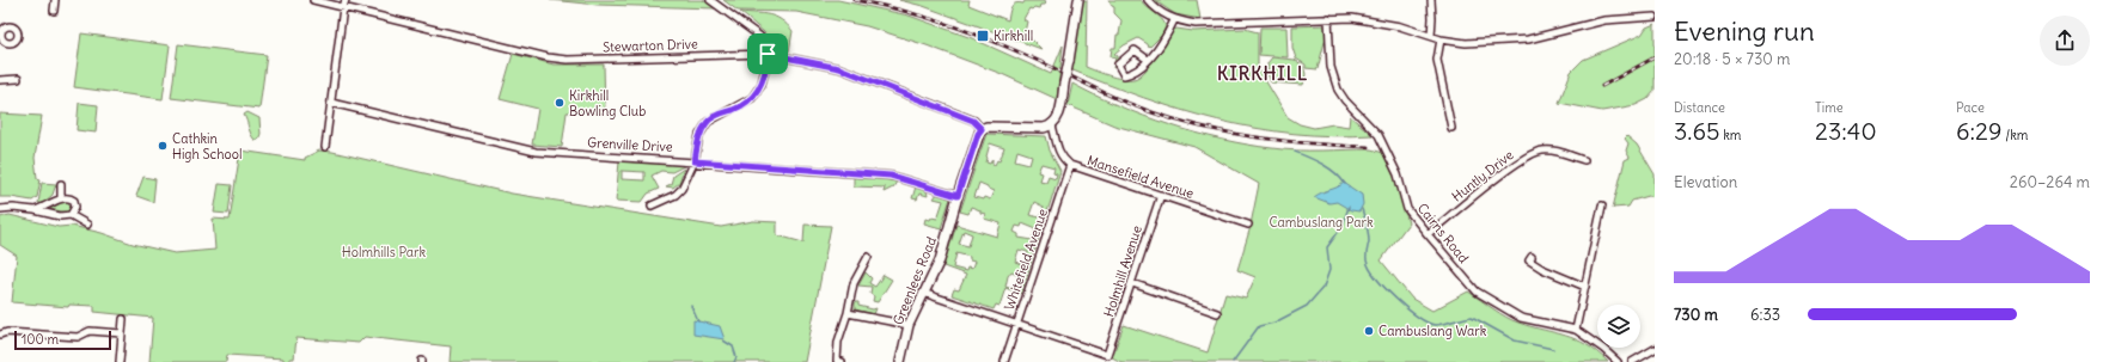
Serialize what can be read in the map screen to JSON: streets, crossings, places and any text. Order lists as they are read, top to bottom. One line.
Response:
{"streets":{"main road":["Greenlees Road"],"street":["Stewarton Drive","Grenville Drive","Huntly Drive","Mansefield Avenue","Cairns Road","Whitefield Avenue","Holmhill Avenue"]},"crossings":[["Stewarton Drive","Greenlees Road"],["Grenville Drive","Greenlees Road"],["Huntly Drive","Cairns Road"],["Mansefield Avenue","Whitefield Avenue"],["Mansefield Avenue","Holmhill Avenue"],["Whitefield Avenue","Holmhill Avenue"]],"districts":["KIRKHILL"],"parks":["Cambuslang Park","Holmhills Park"],"places":{"transit":["Kirkhill"],"other":["Kirkhill Bowling Club","Cathkin High School","Cambuslang Wark"]},"scale_bar":"100 m","page":{"heading":["Evening run","20:18 · 5 × 730 m"],"stats":[["Distance","3.65 km"],["Time","23:40"],["Pace","6:29 /km"]],"chart":["Elevation","260–264 m"],"list":[{"name":"730 m","note":"6:33"}],"scale":"100 m"}}
